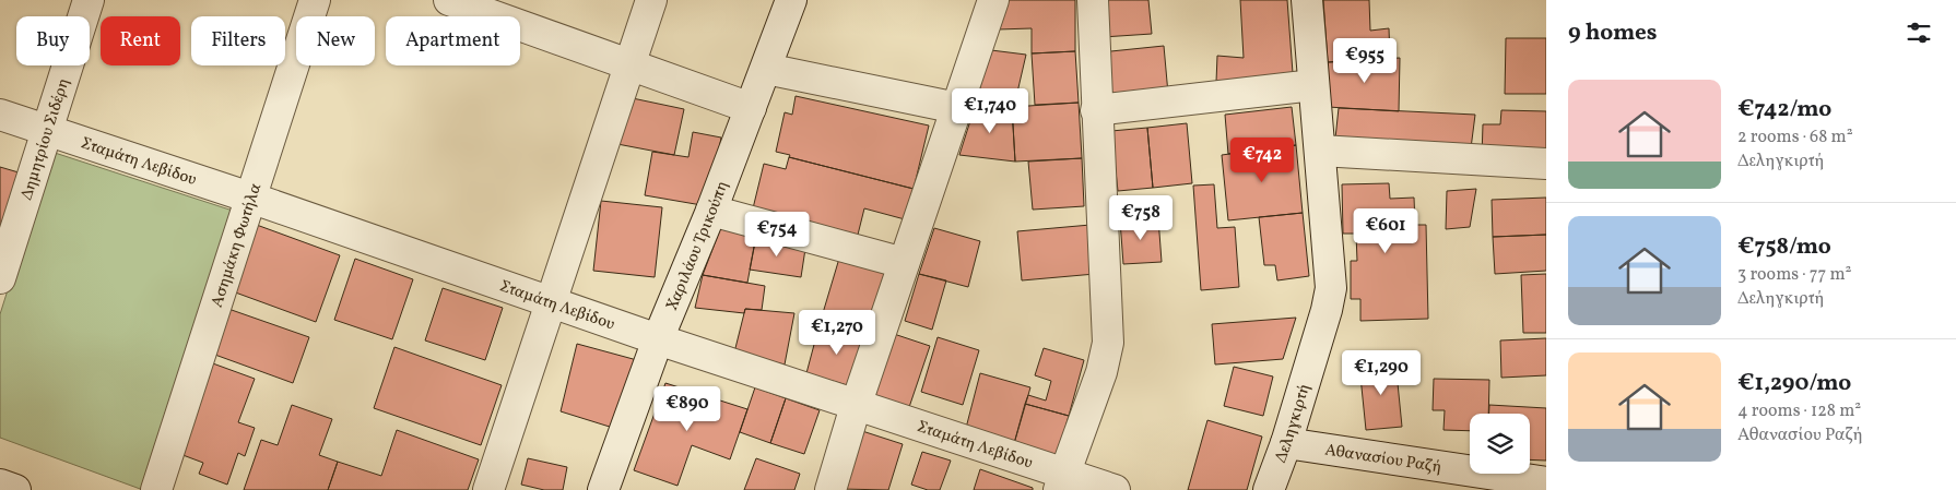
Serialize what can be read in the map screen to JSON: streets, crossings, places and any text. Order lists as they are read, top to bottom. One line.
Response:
{"streets":{"street":["Δημητρίου Σιδέρη","Σταμάτη Λεβίδου","Ασημάκη Φωτήλα","Χαριλάου Τρικούπη","Δεληγκιρτή","Αθανασίου Ραζή"]},"crossings":[["Δημητρίου Σιδέρη","Σταμάτη Λεβίδου"],["Σταμάτη Λεβίδου","Ασημάκη Φωτήλα"],["Σταμάτη Λεβίδου","Χαριλάου Τρικούπη"],["Δεληγκιρτή","Αθανασίου Ραζή"]],"page":{"heading":"9 homes","chip":["Buy","Rent","Filters","New","Apartment"],"price":["€955","€1,740","€742","€758","€601","€754","€1,270","€1,290","€890"],"list":[{"name":"€742/mo","note":"2 rooms · 68 m² · Δεληγκιρτή"},{"name":"€758/mo","note":"3 rooms · 77 m² · Δεληγκιρτή"},{"name":"€1,290/mo","note":"4 rooms · 128 m² · Αθανασίου Ραζή"}]}}
